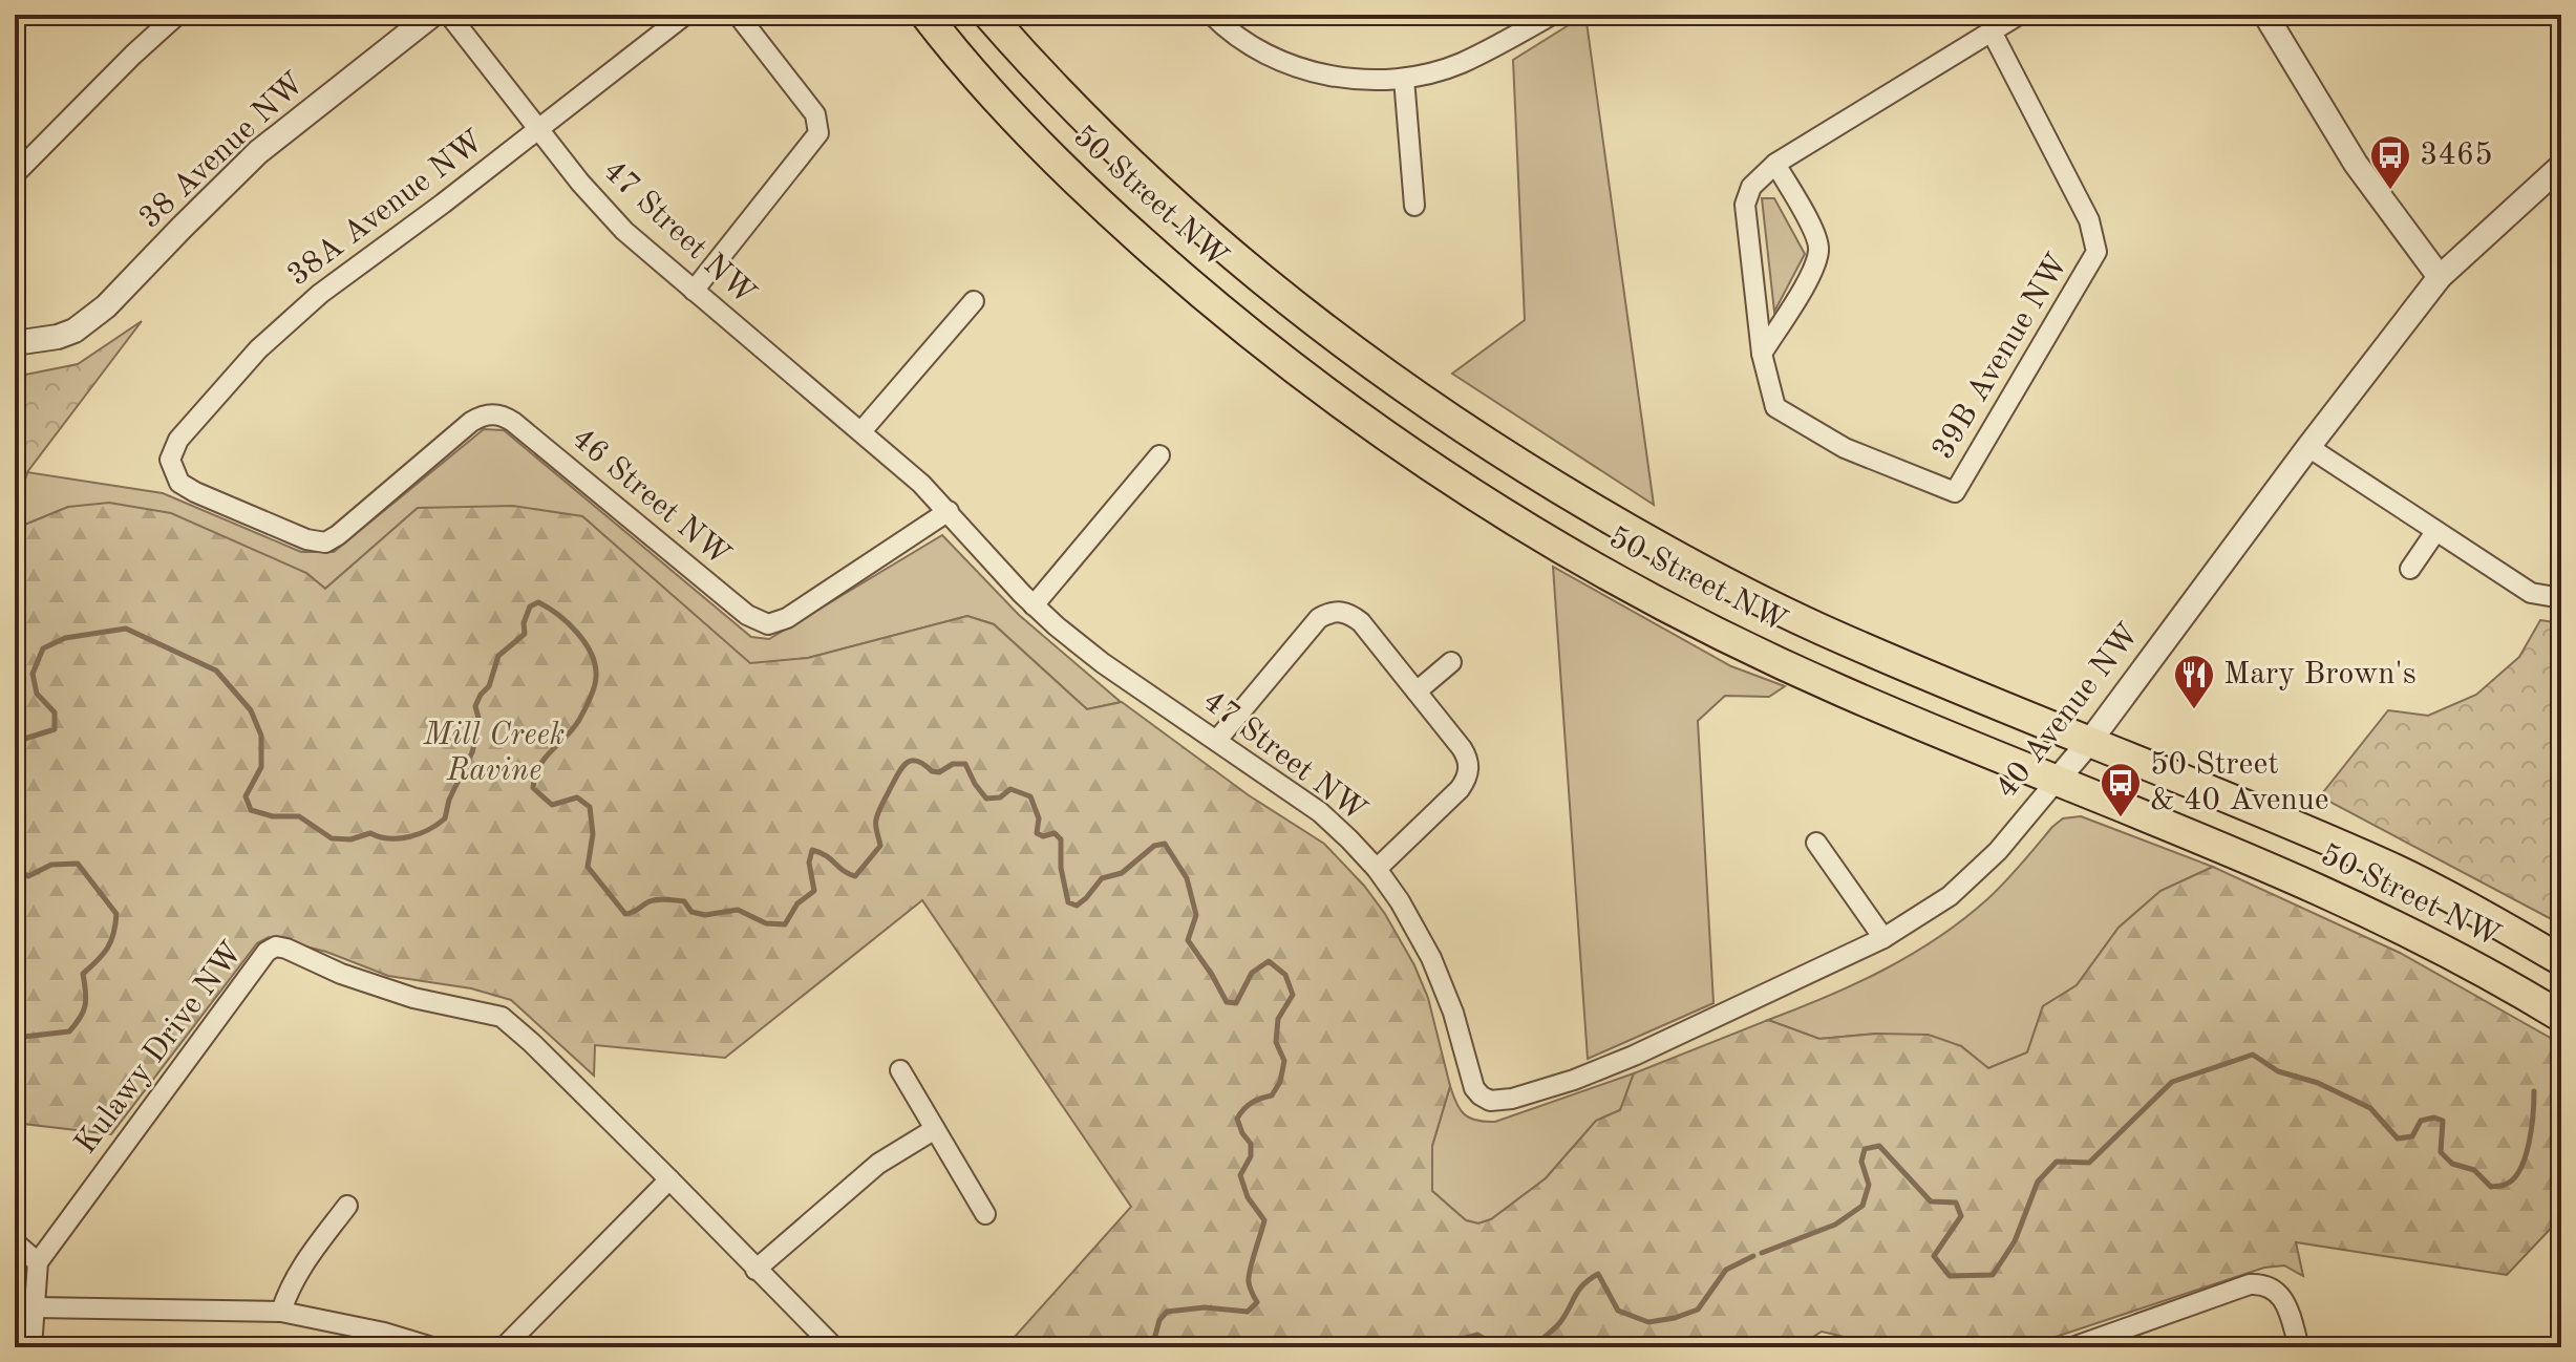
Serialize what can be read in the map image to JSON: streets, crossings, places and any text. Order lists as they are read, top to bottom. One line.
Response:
{"streets":{"main road":["50 Street NW"],"street":["38 Avenue NW","38A Avenue NW","47 Street NW","39B Avenue NW","46 Street NW","40 Avenue NW","Kulawy Drive NW"]},"crossings":[["50 Street NW","40 Avenue NW"],["38A Avenue NW","47 Street NW"],["38A Avenue NW","46 Street NW"],["47 Street NW","46 Street NW"],["47 Street NW","40 Avenue NW"]],"parks":["Mill Creek Ravine"],"places":{"bus stop":["3465","50 Street & 40 Avenue"],"restaurant":["Mary Brown's"]}}
